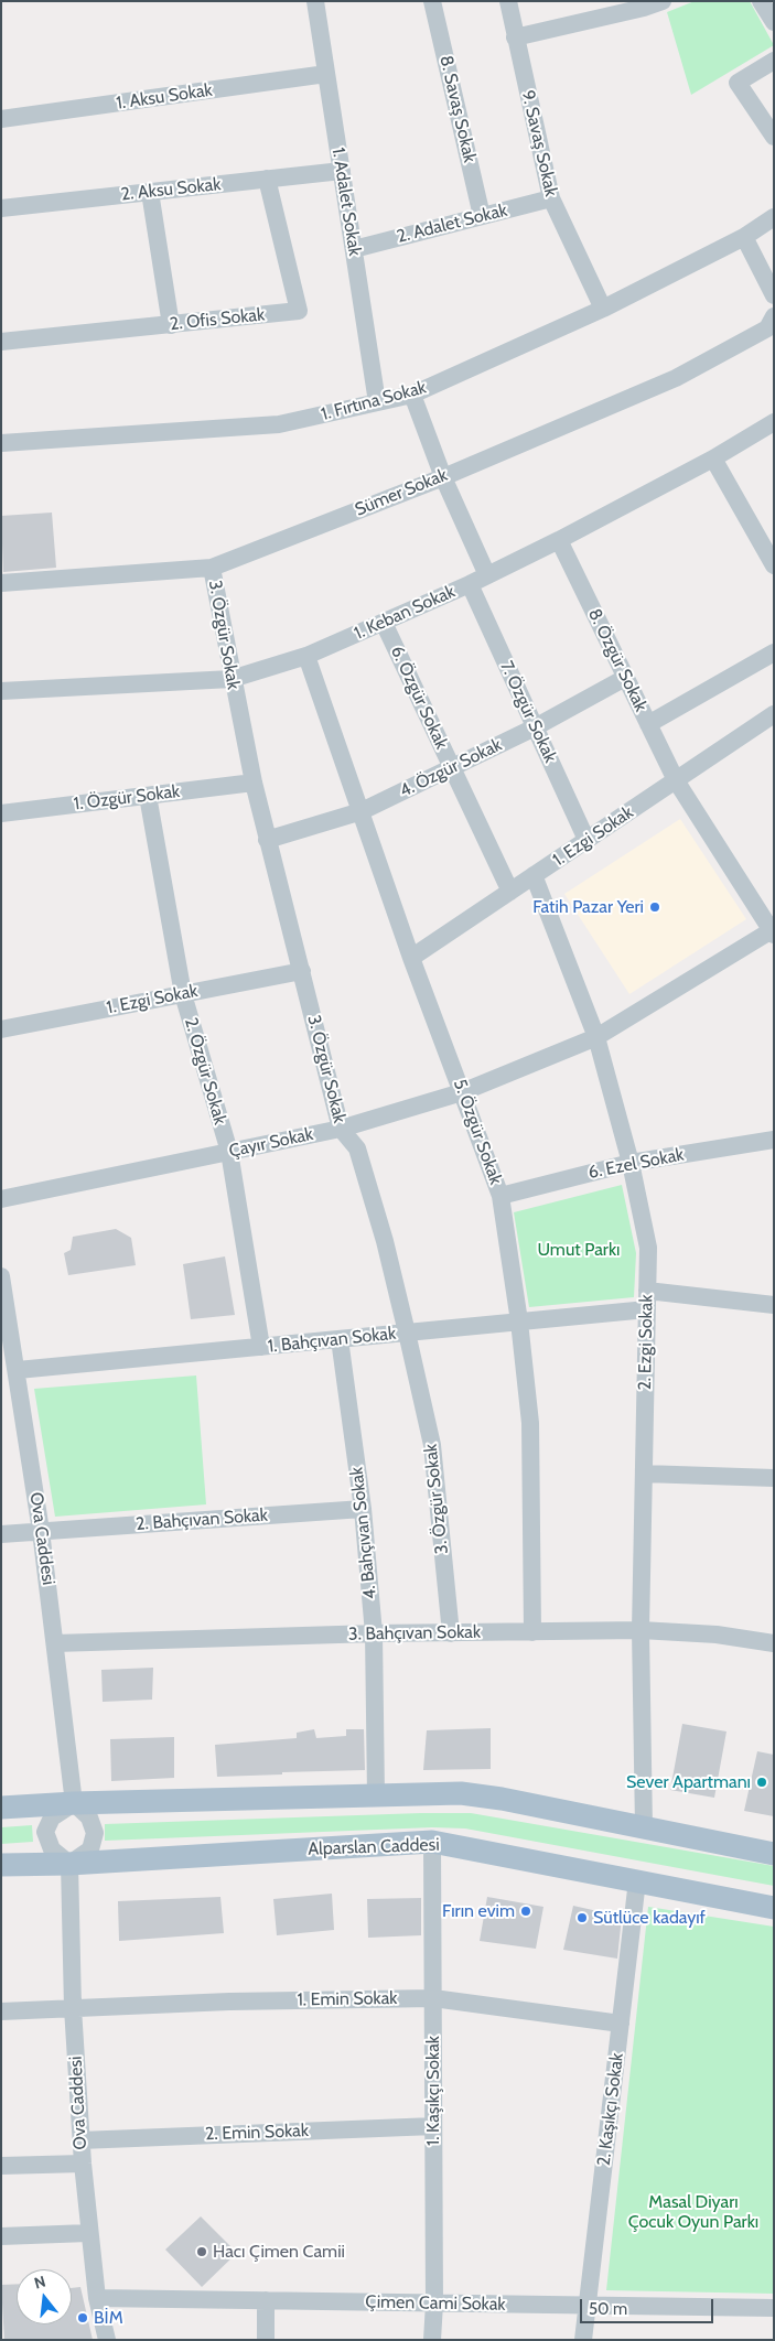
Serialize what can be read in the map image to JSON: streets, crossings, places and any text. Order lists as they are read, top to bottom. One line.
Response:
{"streets":{"main road":["Alparslan Caddesi"],"street":["1. Aksu Sokak","8. Savaş Sokak","9. Savaş Sokak","2. Aksu Sokak","1. Adalet Sokak","2. Adalet Sokak","2. Ofis Sokak","1. Fırtına Sokak","Sümer Sokak","1. Keban Sokak","3. Özgür Sokak","8. Özgür Sokak","6. Özgür Sokak","7. Özgür Sokak","4. Özgür Sokak","1. Özgür Sokak","1. Ezgi Sokak","2. Özgür Sokak","5. Özgür Sokak","Çayır Sokak","6. Ezel Sokak","1. Bahçıvan Sokak","2. Ezgi Sokak","2. Bahçıvan Sokak","4. Bahçıvan Sokak","Ova Caddesi","3. Bahçıvan Sokak","1. Emin Sokak","1. Kaşıkçı Sokak","2. Kaşıkçı Sokak","2. Emin Sokak","Çimen Cami Sokak"]},"crossings":[["1. Aksu Sokak","1. Adalet Sokak"],["8. Savaş Sokak","2. Adalet Sokak"],["9. Savaş Sokak","2. Adalet Sokak"],["9. Savaş Sokak","1. Fırtına Sokak"],["2. Aksu Sokak","1. Adalet Sokak"],["2. Aksu Sokak","2. Ofis Sokak"],["1. Adalet Sokak","2. Adalet Sokak"],["1. Adalet Sokak","1. Fırtına Sokak"],["Sümer Sokak","3. Özgür Sokak"],["1. Keban Sokak","3. Özgür Sokak"],["1. Keban Sokak","8. Özgür Sokak"],["1. Keban Sokak","6. Özgür Sokak"],["1. Keban Sokak","7. Özgür Sokak"],["1. Keban Sokak","5. Özgür Sokak"],["3. Özgür Sokak","4. Özgür Sokak"],["3. Özgür Sokak","1. Özgür Sokak"],["3. Özgür Sokak","1. Ezgi Sokak"],["3. Özgür Sokak","Çayır Sokak"],["3. Özgür Sokak","1. Bahçıvan Sokak"],["3. Özgür Sokak","3. Bahçıvan Sokak"],["8. Özgür Sokak","4. Özgür Sokak"],["8. Özgür Sokak","1. Ezgi Sokak"],["8. Özgür Sokak","Çayır Sokak"],["6. Özgür Sokak","4. Özgür Sokak"],["6. Özgür Sokak","1. Ezgi Sokak"],["7. Özgür Sokak","4. Özgür Sokak"],["7. Özgür Sokak","1. Ezgi Sokak"],["4. Özgür Sokak","5. Özgür Sokak"],["1. Özgür Sokak","2. Özgür Sokak"],["1. Ezgi Sokak","2. Özgür Sokak"],["1. Ezgi Sokak","5. Özgür Sokak"],["1. Ezgi Sokak","2. Ezgi Sokak"],["2. Özgür Sokak","Çayır Sokak"],["2. Özgür Sokak","1. Bahçıvan Sokak"],["5. Özgür Sokak","Çayır Sokak"],["5. Özgür Sokak","6. Ezel Sokak"],["5. Özgür Sokak","1. Bahçıvan Sokak"],["5. Özgür Sokak","3. Bahçıvan Sokak"],["Çayır Sokak","2. Ezgi Sokak"],["6. Ezel Sokak","2. Ezgi Sokak"],["1. Bahçıvan Sokak","2. Ezgi Sokak"],["1. Bahçıvan Sokak","4. Bahçıvan Sokak"],["1. Bahçıvan Sokak","Ova Caddesi"],["2. Ezgi Sokak","3. Bahçıvan Sokak"],["2. Bahçıvan Sokak","4. Bahçıvan Sokak"],["2. Bahçıvan Sokak","Ova Caddesi"],["4. Bahçıvan Sokak","3. Bahçıvan Sokak"],["Ova Caddesi","3. Bahçıvan Sokak"],["Ova Caddesi","Alparslan Caddesi"],["Ova Caddesi","1. Emin Sokak"],["Ova Caddesi","2. Emin Sokak"],["Ova Caddesi","Çimen Cami Sokak"],["Alparslan Caddesi","1. Kaşıkçı Sokak"],["Alparslan Caddesi","2. Kaşıkçı Sokak"],["1. Emin Sokak","1. Kaşıkçı Sokak"],["1. Emin Sokak","2. Kaşıkçı Sokak"],["1. Kaşıkçı Sokak","2. Emin Sokak"],["1. Kaşıkçı Sokak","Çimen Cami Sokak"],["2. Kaşıkçı Sokak","Çimen Cami Sokak"]],"parks":["Umut Parkı","Masal Diyarı Çocuk Oyun Parkı"],"places":["Fatih Pazar Yeri","Sever Apartmanı","Fırın evim","Sütlüce kadayıf","Hacı Çimen Camii","BİM"],"scale_bar":"50 m","north":"top"}
